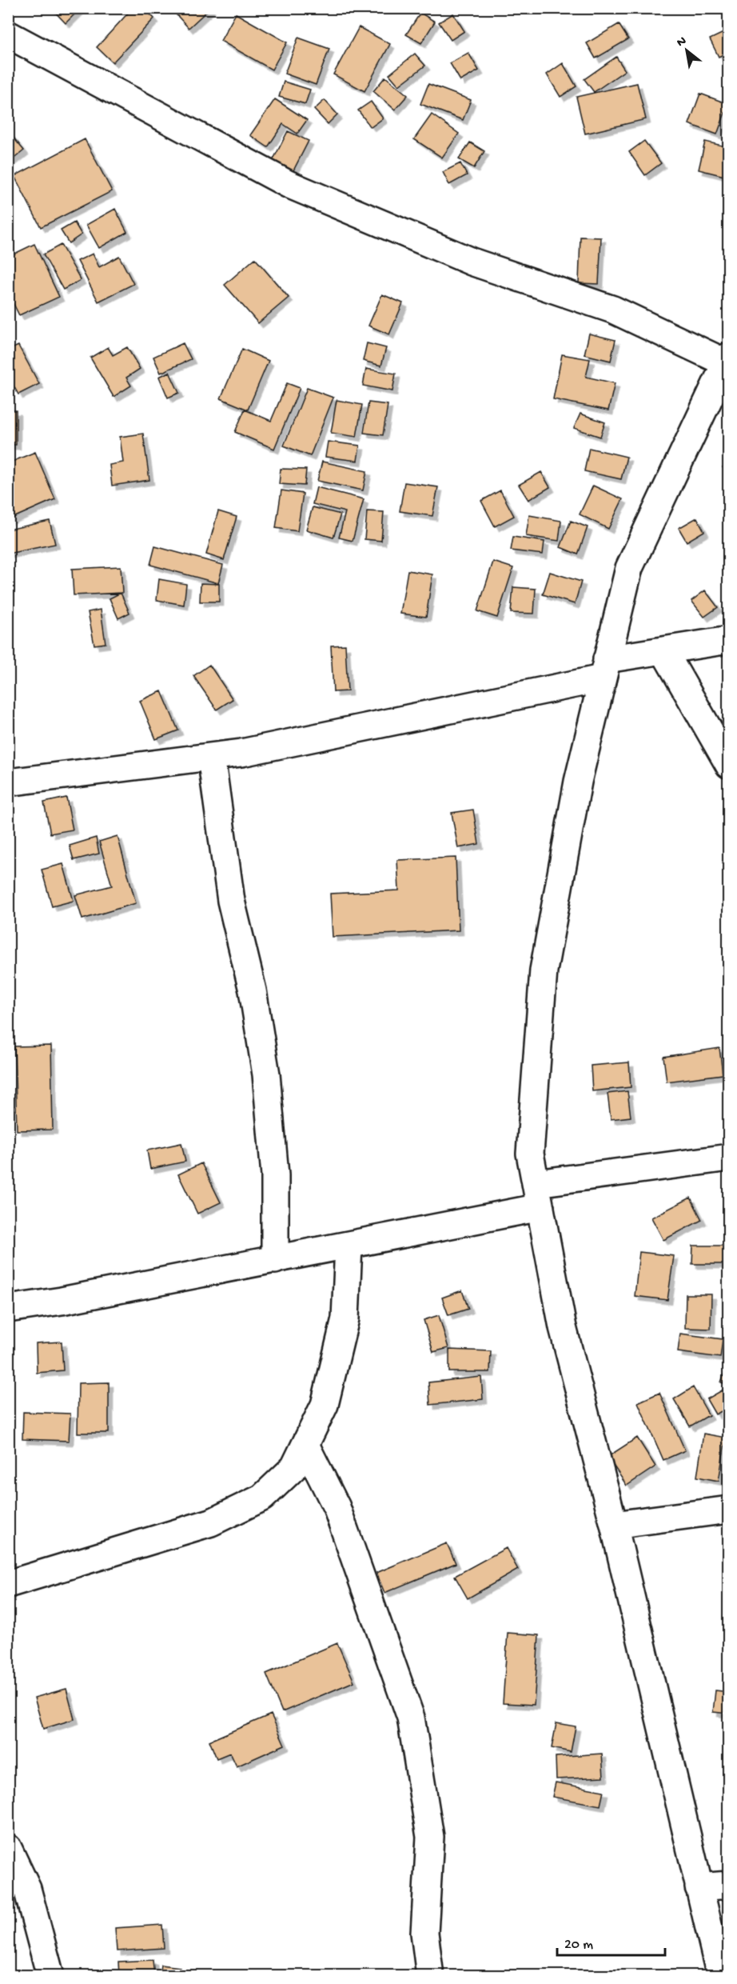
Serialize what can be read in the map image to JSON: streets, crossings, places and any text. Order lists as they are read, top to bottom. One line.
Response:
{"scale_bar":"20 m","north":"top left"}
